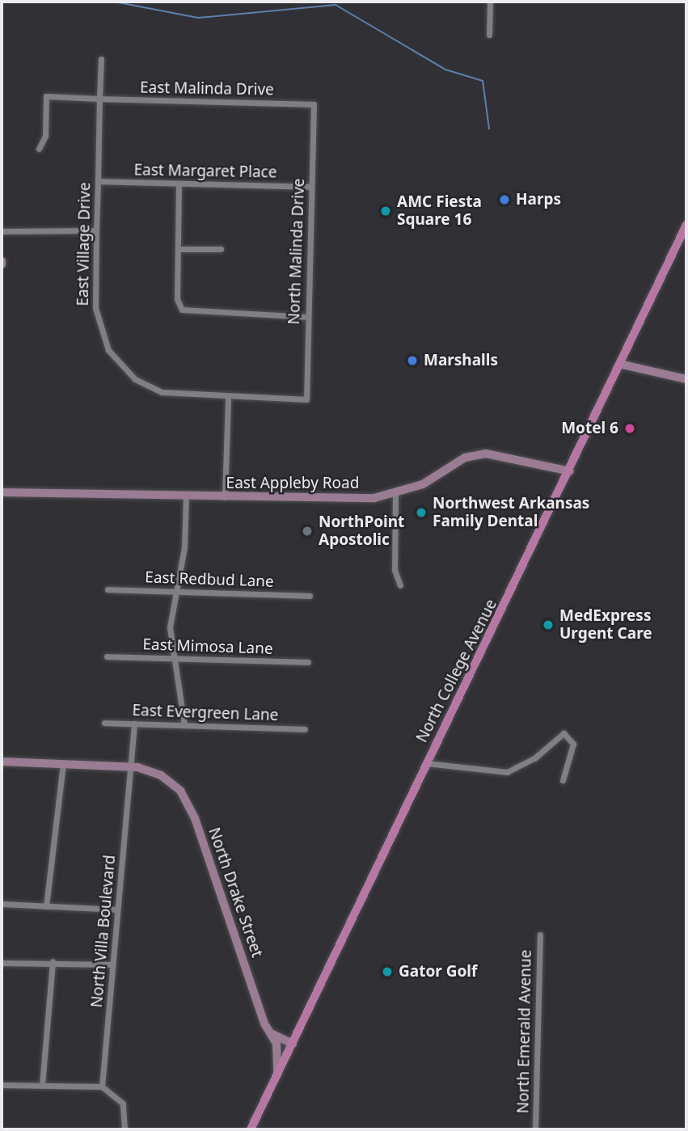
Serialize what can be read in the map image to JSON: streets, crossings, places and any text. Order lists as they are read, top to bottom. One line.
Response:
{"streets":{"main road":["North College Avenue"],"street":["East Malinda Drive","East Margaret Place","East Village Drive","North Malinda Drive","East Appleby Road","East Redbud Lane","East Mimosa Lane","East Evergreen Lane","North Drake Street","North Villa Boulevard","North Emerald Avenue"]},"crossings":[["East Malinda Drive","East Village Drive"],["East Malinda Drive","North Malinda Drive"],["East Margaret Place","East Village Drive"],["East Margaret Place","North Malinda Drive"],["East Village Drive","North Malinda Drive"],["East Appleby Road","North College Avenue"],["North College Avenue","North Drake Street"],["East Evergreen Lane","North Villa Boulevard"],["North Drake Street","North Villa Boulevard"]],"places":["Harps","AMC Fiesta Square 16","Marshalls","Motel 6","Northwest Arkansas Family Dental","NorthPoint Apostolic","MedExpress Urgent Care","Gator Golf"]}
